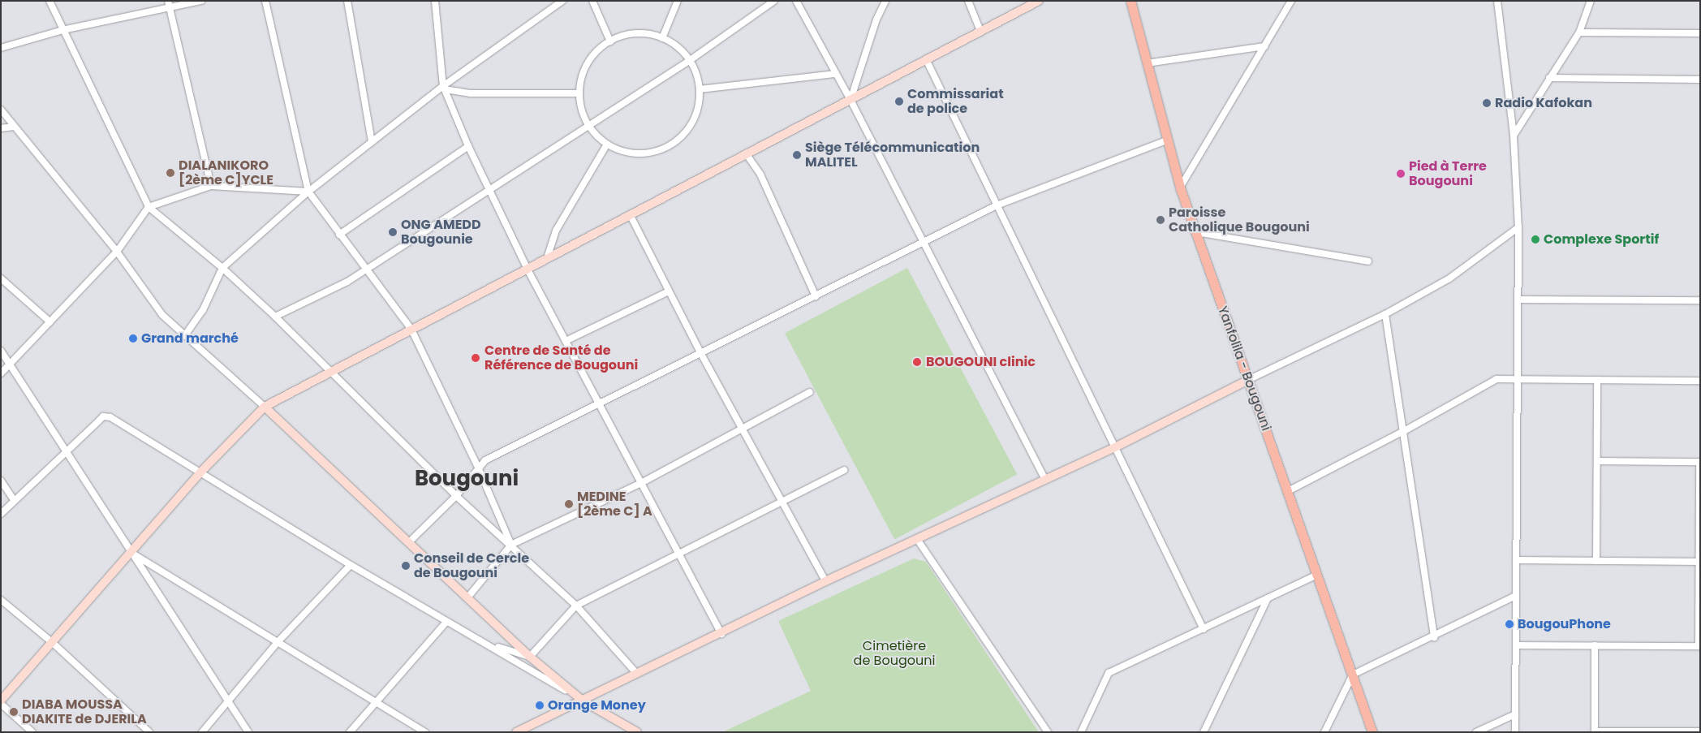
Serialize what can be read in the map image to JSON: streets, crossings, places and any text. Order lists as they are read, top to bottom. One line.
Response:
{"streets":{"main road":["Yanfolila - Bougouni"]},"districts":["Bougouni"],"parks":["Cimetière de Bougouni"],"places":["Commissariat de police","Radio Kafokan","Siège Télécommunication MALITEL","DIALANIKORO [2ème C]YCLE","Pied à Terre Bougouni","Paroisse Catholique Bougouni","ONG AMEDD Bougounie","Complexe Sportif","Grand marché","Centre de Santé de Référence de Bougouni","BOUGOUNI clinic","MEDINE [2ème C] A","Conseil de Cercle de Bougouni","BougouPhone","Orange Money","DIABA MOUSSA DIAKITE de DJERILA"]}
